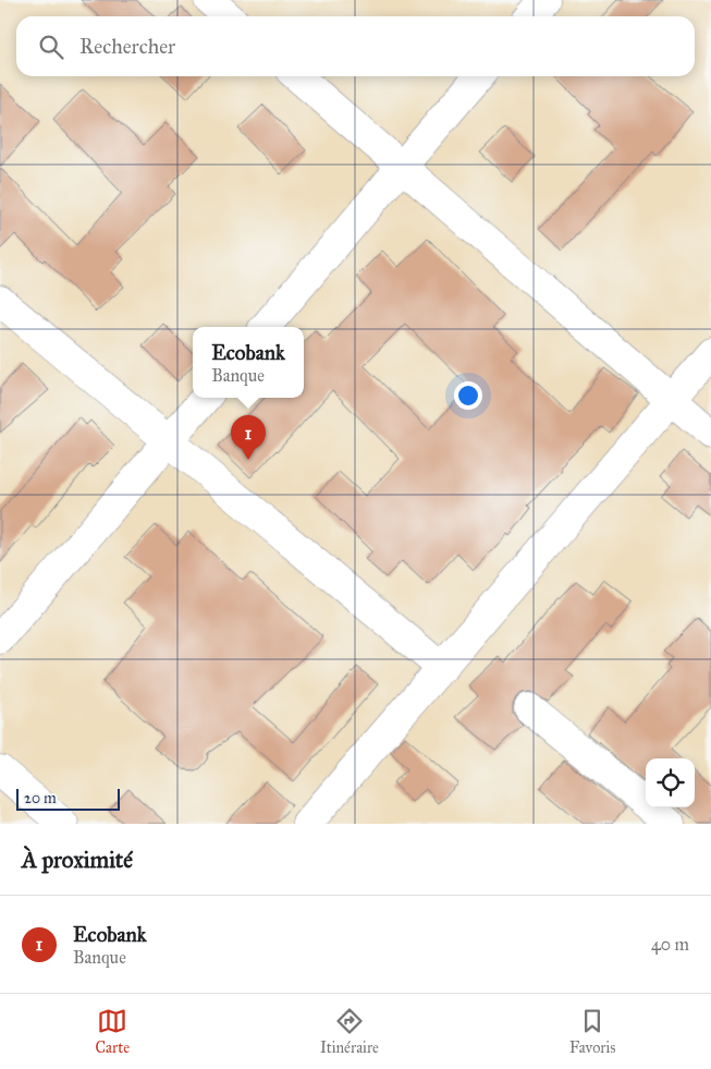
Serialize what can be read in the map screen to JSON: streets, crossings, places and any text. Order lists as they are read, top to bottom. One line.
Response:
{"scale_bar":"20 m","page":{"search":"Rechercher","popup":["Ecobank","Banque"],"pins":"1","scale":"20 m","heading":"À proximité","list":[{"mark":"1","name":"Ecobank","note":"Banque","value":"40 m"}],"nav":["Carte","Itinéraire","Favoris"]}}
